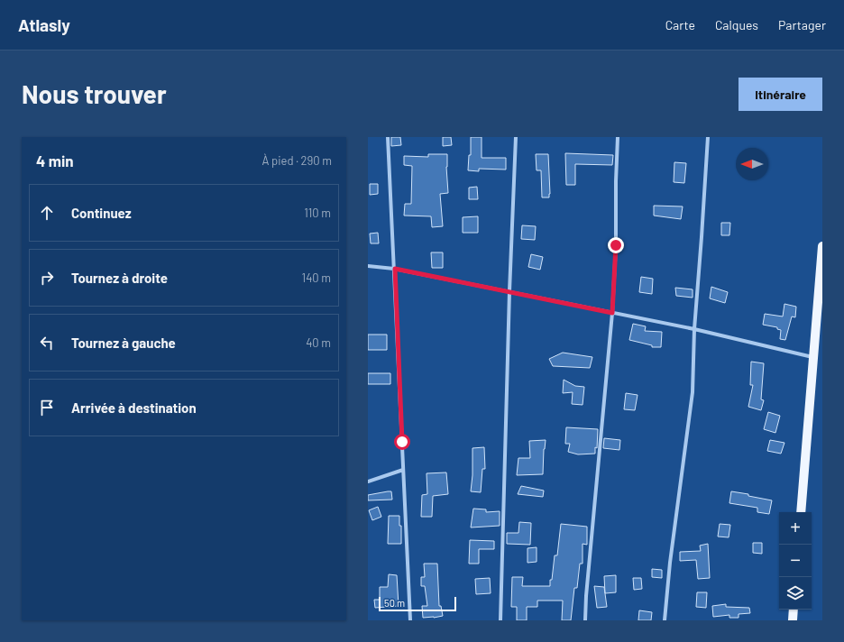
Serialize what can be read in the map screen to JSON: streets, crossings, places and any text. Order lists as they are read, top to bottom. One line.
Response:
{"scale_bar":"50 m","north":"left","page":{"header":"Atlasly","nav":["Carte","Calques","Partager"],"buttons":"Itinéraire","title":"Nous trouver","heading":["4 min","À pied · 290 m"],"list":[["Continuez","110 m"],["Tournez à droite","140 m"],["Tournez à gauche","40 m"],"Arrivée à destination"],"map_buttons":["+","−"],"scale":"50 m"}}
